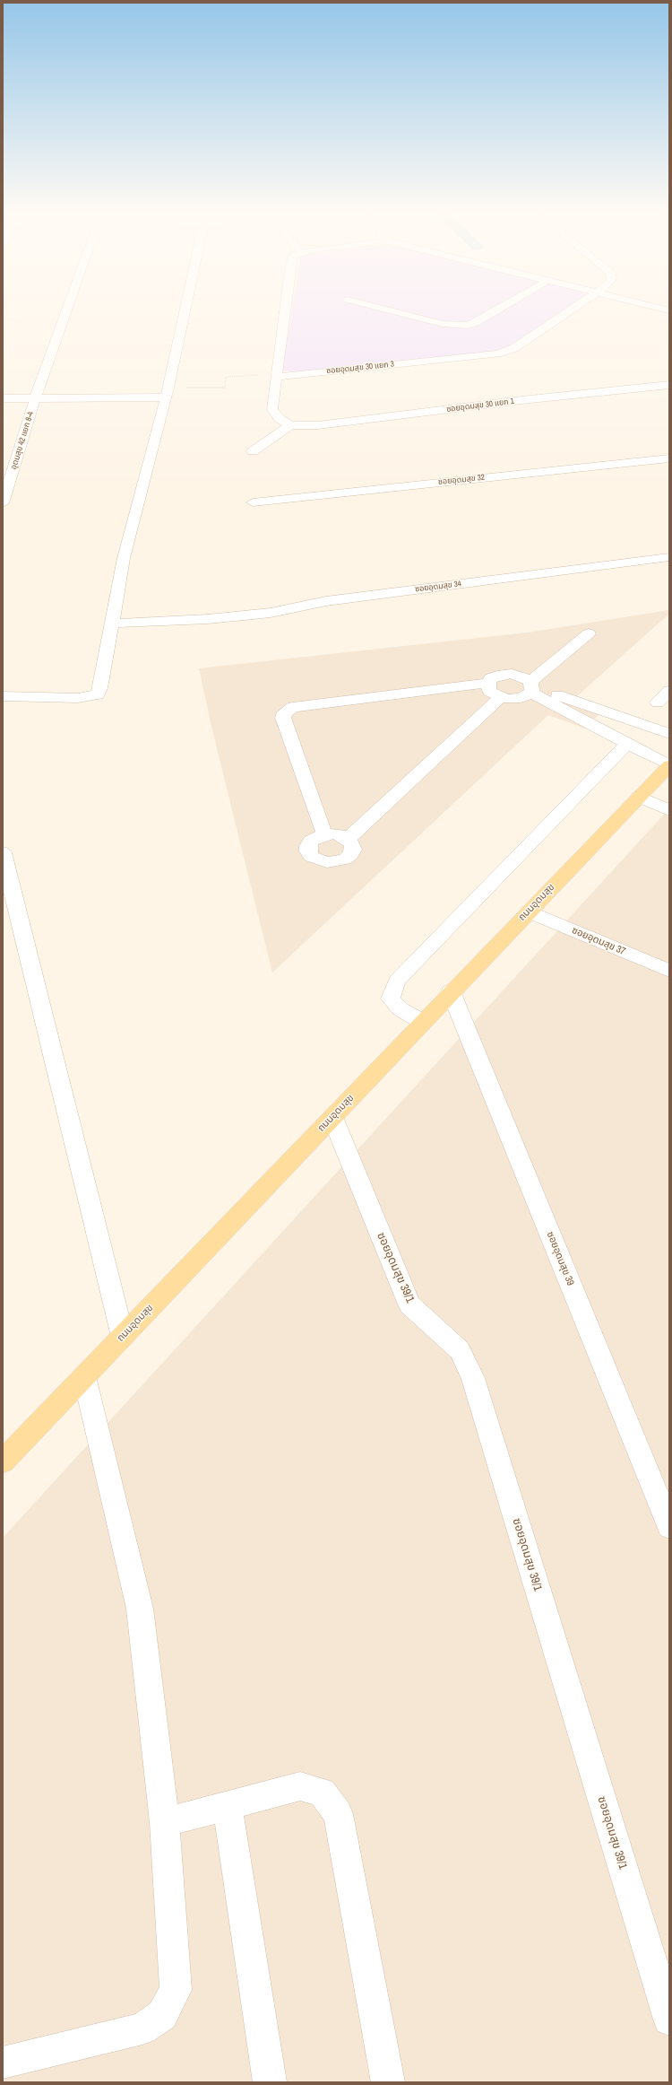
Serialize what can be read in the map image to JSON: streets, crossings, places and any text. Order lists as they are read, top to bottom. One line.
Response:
{"streets":{"main road":["ถนนอุดมสุข"],"street":["ซอยอุดมสุข 30 แยก 3","ซอยอุดมสุข 30 แยก 1","อุดมสุข 42 แยก 8-4","ซอยอุดมสุข 32","ซอยอุดมสุข 34","ซอยอุดมสุข 37","ซอยอุดมสุข 39","ซอยอุดมสุข 39/1"]},"crossings":[["ถนนอุดมสุข","ซอยอุดมสุข 37"],["ถนนอุดมสุข","ซอยอุดมสุข 39"],["ถนนอุดมสุข","ซอยอุดมสุข 39/1"]]}
